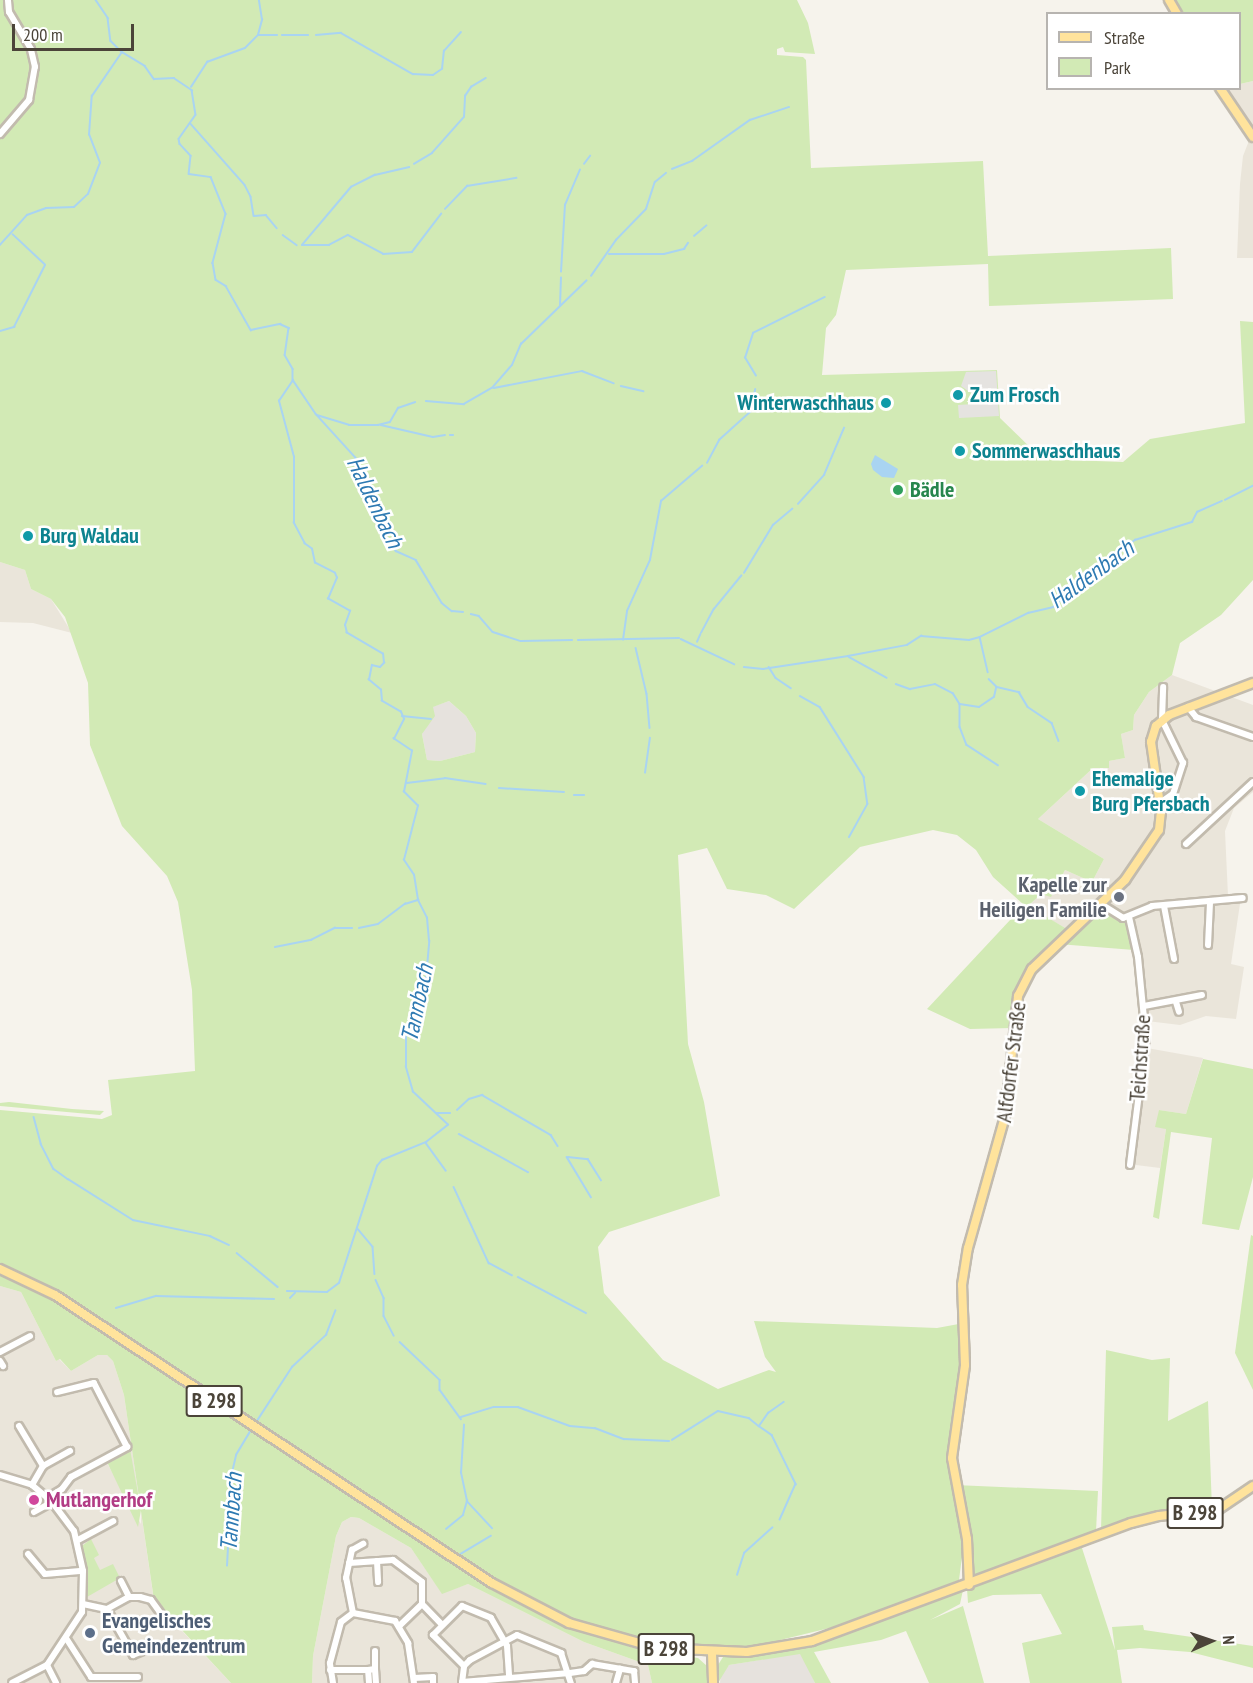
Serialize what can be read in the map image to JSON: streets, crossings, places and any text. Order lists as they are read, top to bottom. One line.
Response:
{"streets":{"main road":["Alfdorfer Straße","B 298"],"street":["Teichstraße"]},"crossings":[["Alfdorfer Straße","B 298"]],"water":["Haldenbach","Tannbach"],"places":["Zum Frosch","Winterwaschhaus","Sommerwaschhaus","Bädle","Burg Waldau","Ehemalige Burg Pfersbach","Kapelle zur Heiligen Familie","Mutlangerhof","Evangelisches Gemeindezentrum"],"legend":["Straße","Park"],"scale_bar":"200 m","north":"right"}
